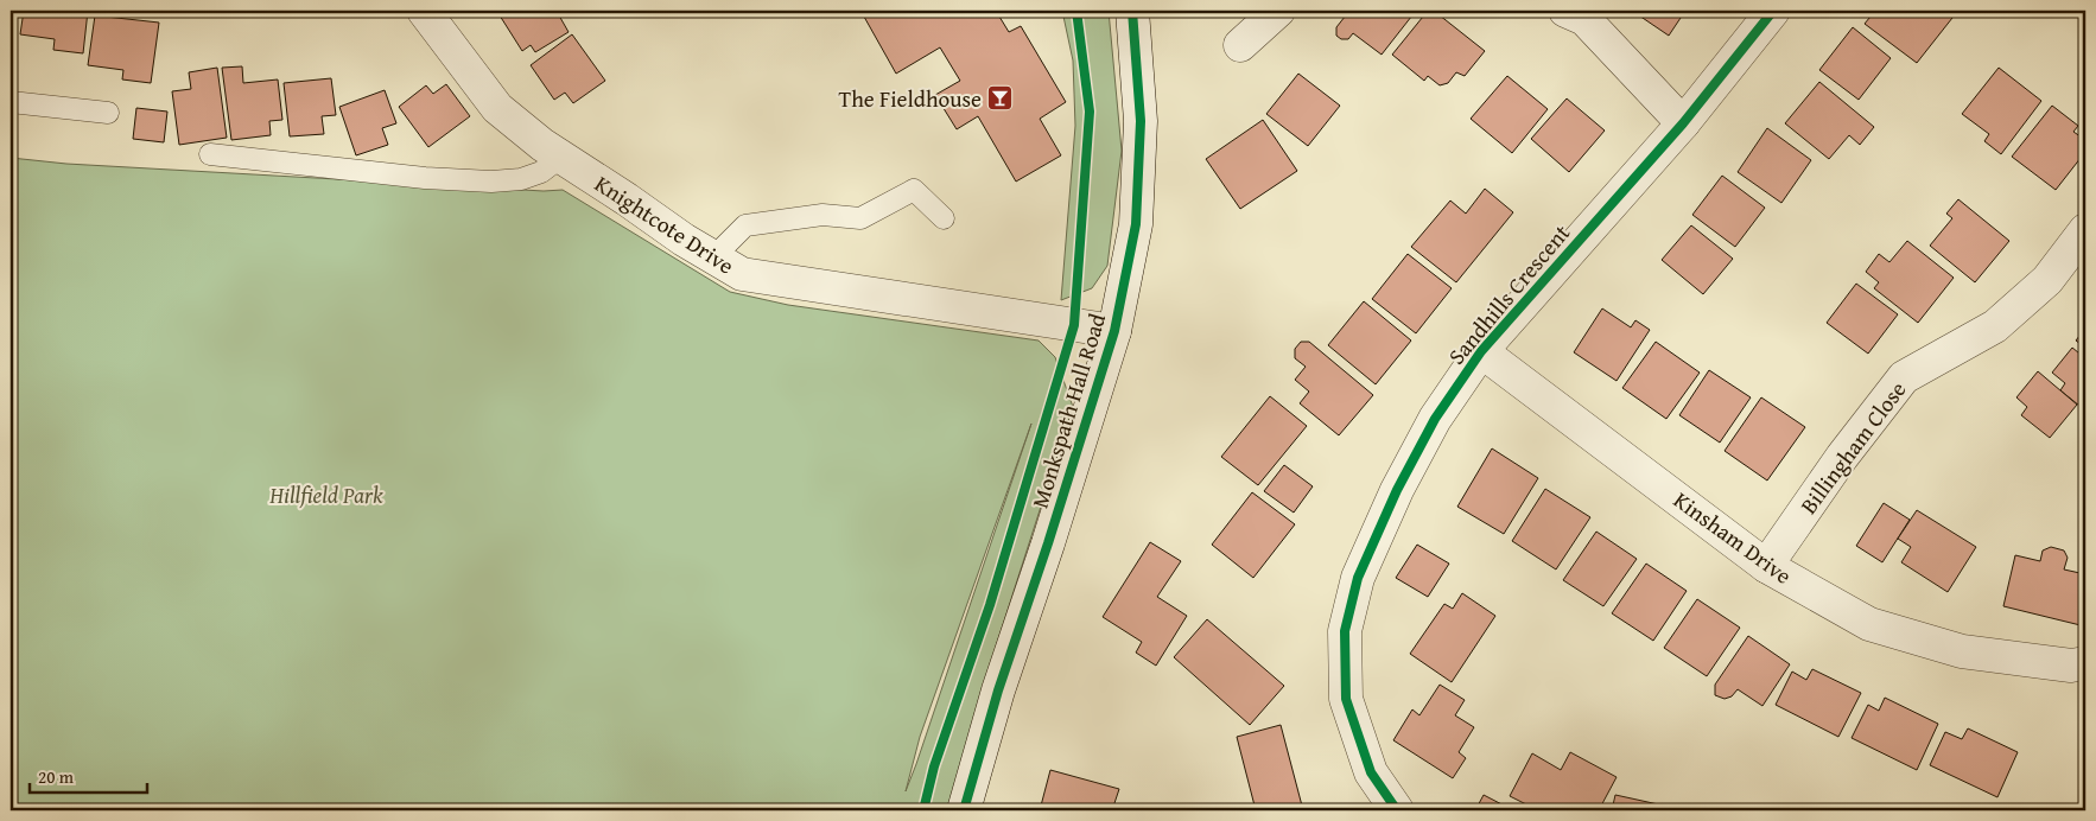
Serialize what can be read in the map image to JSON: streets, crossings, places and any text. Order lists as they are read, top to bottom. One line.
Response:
{"streets":{"street":["Knightcote Drive","Sandhills Crescent","Monkspath Hall Road","Billingham Close","Kinsham Drive"]},"crossings":[["Knightcote Drive","Monkspath Hall Road"],["Sandhills Crescent","Kinsham Drive"],["Billingham Close","Kinsham Drive"]],"parks":["Hillfield Park"],"places":{"bar":["The Fieldhouse"]},"scale_bar":"20 m"}
